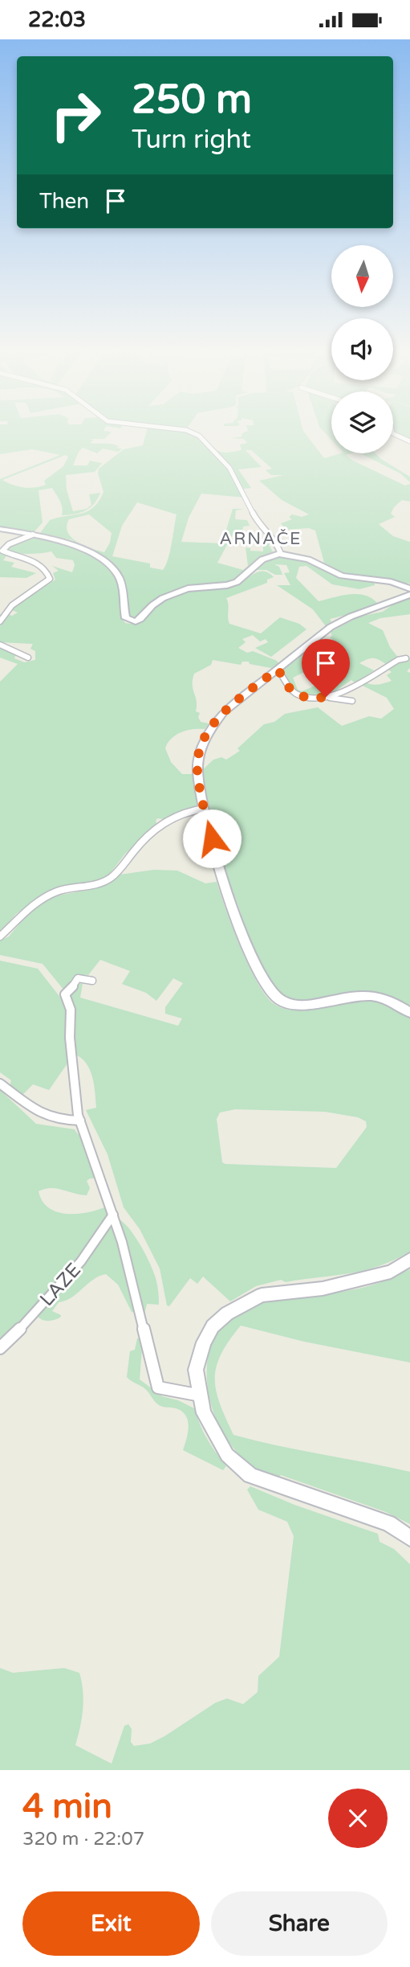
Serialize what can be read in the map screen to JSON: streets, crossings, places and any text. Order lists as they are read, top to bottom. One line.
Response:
{"streets":{"street":["LAZE"]},"districts":["ARNAČE"],"north":"bottom","page":{"status":"22:03","turn":["250 m","Turn right"],"then":"Then","heading":["4 min","320 m · 22:07"],"buttons":["Exit","Share"]}}
